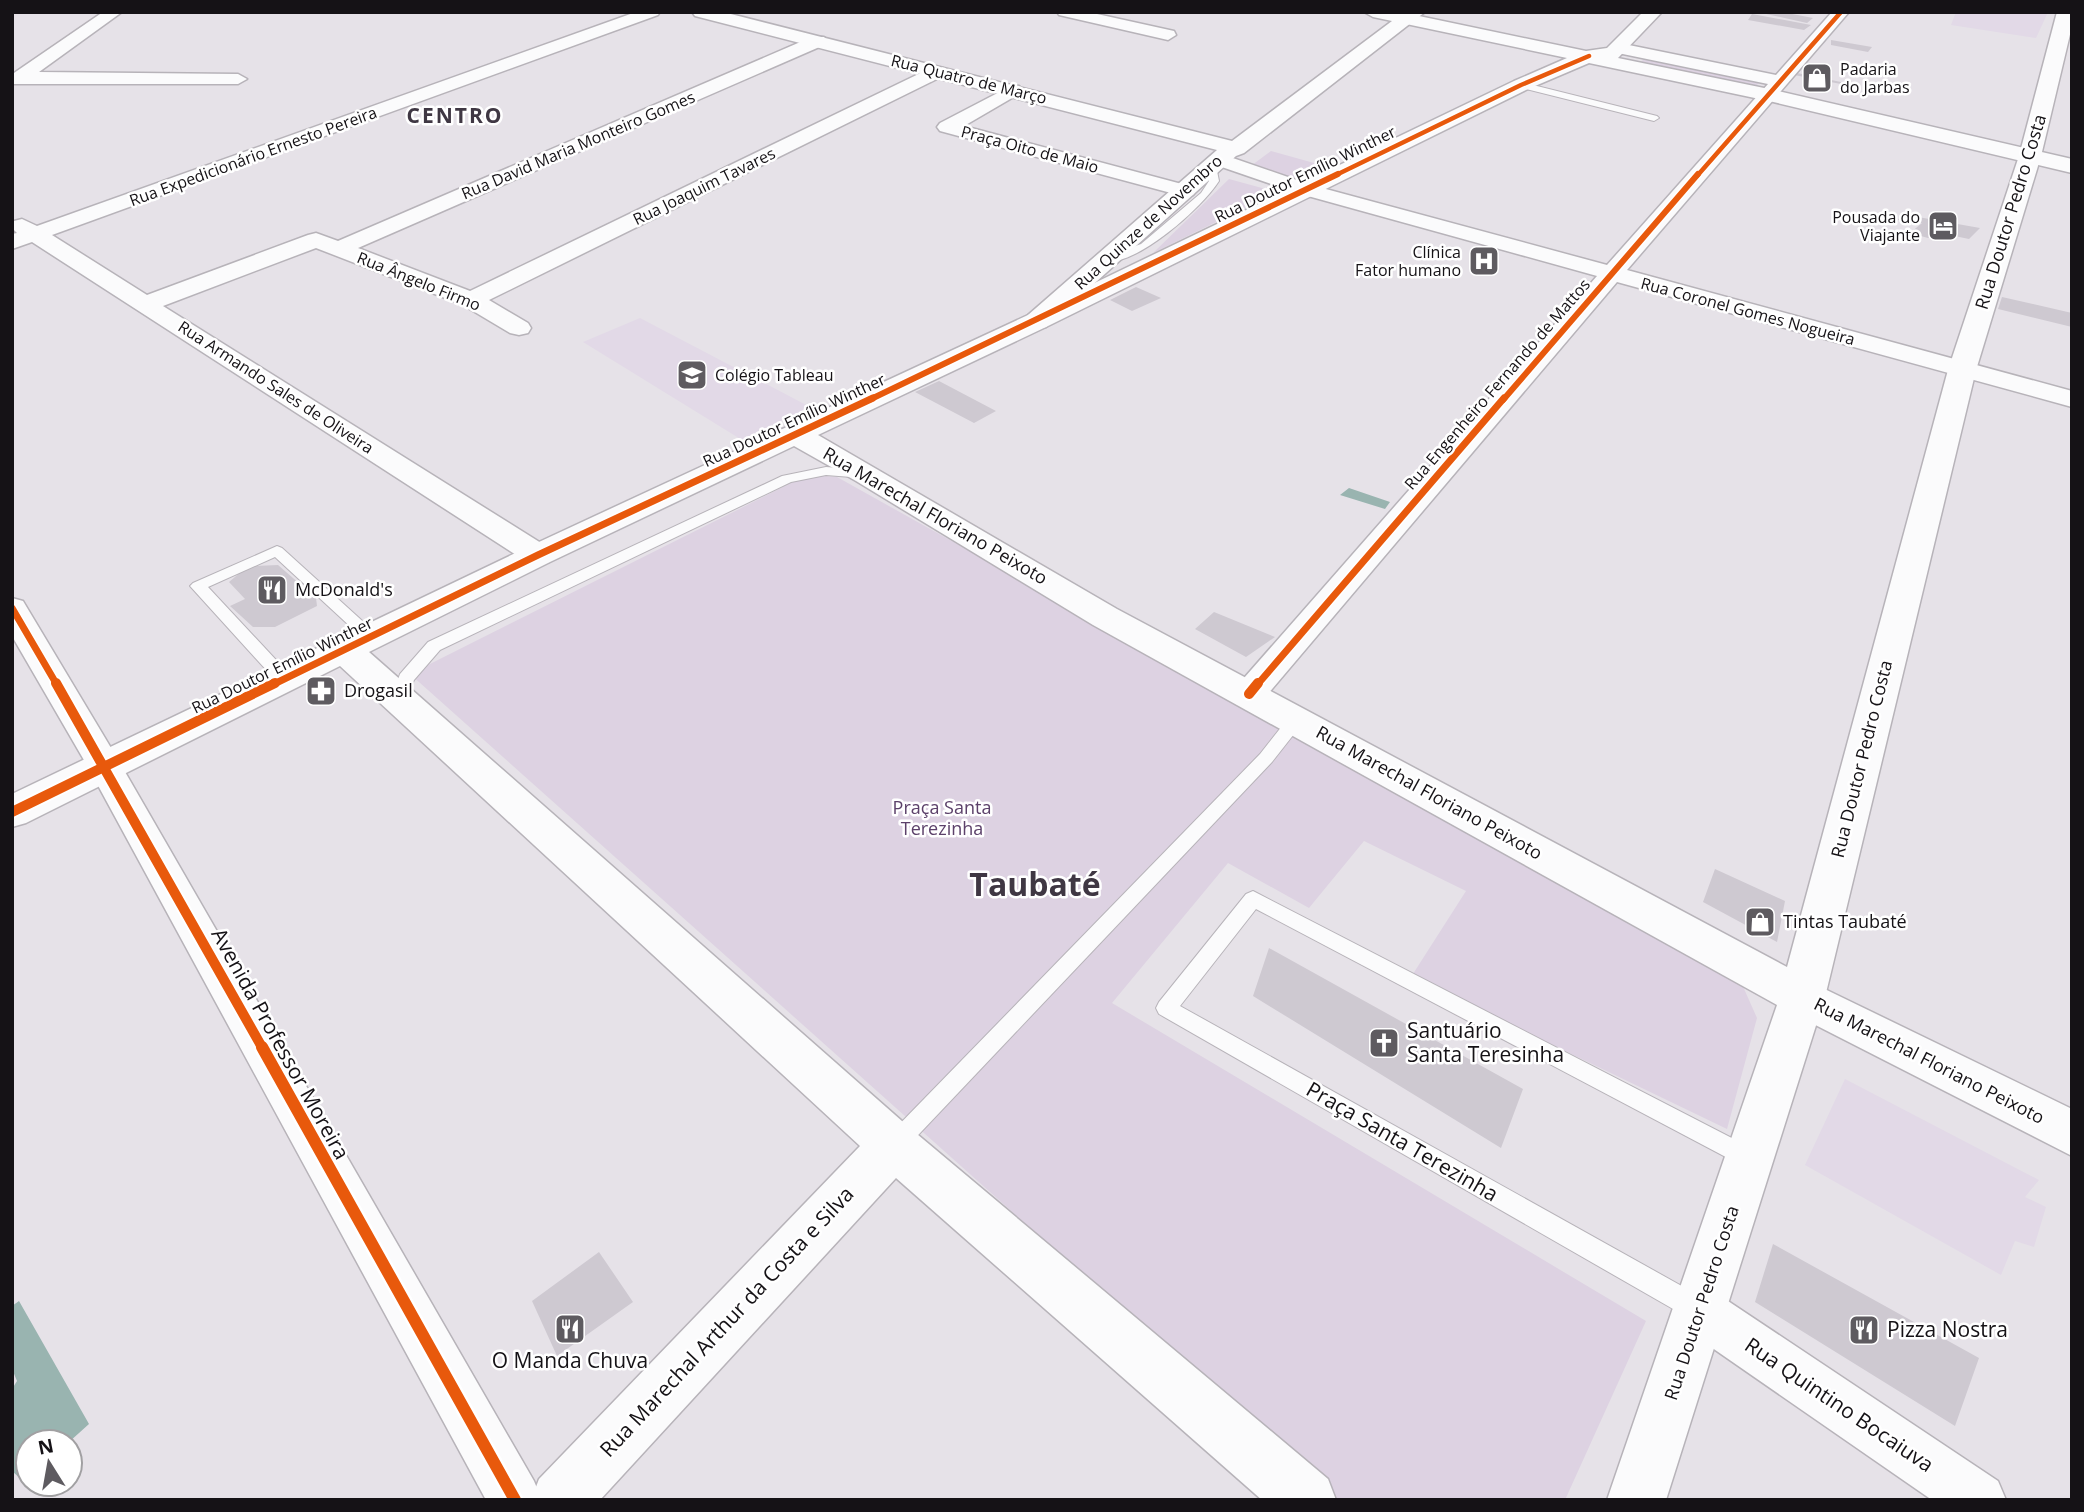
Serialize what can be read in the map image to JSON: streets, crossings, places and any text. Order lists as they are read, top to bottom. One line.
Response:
{"streets":{"main road":["Rua Quatro de Março","Rua Doutor Emílio Winther","Rua Doutor Pedro Costa","Rua Quinze de Novembro","Rua Marechal Floriano Peixoto","Rua Marechal Arthur da Costa e Silva"],"street":["Rua David Maria Monteiro Gomes","Praça Oito de Maio","Rua Expedicionário Ernesto Pereira","Rua Joaquim Tavares","Rua Ângelo Firmo","Rua Coronel Gomes Nogueira","Rua Engenheiro Fernando de Mattos","Rua Armando Sales de Oliveira","Avenida Professor Moreira","Rua Quintino Bocaiuva"],"lane":["Praça Santa Terezinha"]},"crossings":[["Rua Quatro de Março","Rua David Maria Monteiro Gomes"],["Rua Quatro de Março","Praça Oito de Maio"],["Rua Quatro de Março","Rua Doutor Emílio Winther"],["Rua Quatro de Março","Rua Joaquim Tavares"],["Rua Quatro de Março","Rua Quinze de Novembro"],["Rua Quatro de Março","Rua Coronel Gomes Nogueira"],["Rua David Maria Monteiro Gomes","Rua Ângelo Firmo"],["Rua David Maria Monteiro Gomes","Rua Armando Sales de Oliveira"],["Praça Oito de Maio","Rua Quinze de Novembro"],["Rua Expedicionário Ernesto Pereira","Rua Armando Sales de Oliveira"],["Rua Doutor Emílio Winther","Rua Quinze de Novembro"],["Rua Doutor Emílio Winther","Rua Coronel Gomes Nogueira"],["Rua Doutor Emílio Winther","Rua Armando Sales de Oliveira"],["Rua Doutor Emílio Winther","Rua Marechal Floriano Peixoto"],["Rua Doutor Emílio Winther","Avenida Professor Moreira"],["Rua Joaquim Tavares","Rua Ângelo Firmo"],["Rua Doutor Pedro Costa","Rua Coronel Gomes Nogueira"],["Rua Doutor Pedro Costa","Rua Marechal Floriano Peixoto"],["Rua Doutor Pedro Costa","Praça Santa Terezinha"],["Rua Doutor Pedro Costa","Rua Quintino Bocaiuva"],["Rua Coronel Gomes Nogueira","Rua Engenheiro Fernando de Mattos"],["Rua Engenheiro Fernando de Mattos","Rua Marechal Floriano Peixoto"],["Praça Santa Terezinha","Rua Quintino Bocaiuva"]],"districts":["CENTRO","Taubaté"],"parks":["Praça Santa Terezinha"],"places":{"shop":["Padaria do Jarbas","Tintas Taubaté"],"hotel":["Pousada do Viajante"],"hospital":["Clínica Fator humano"],"school or university":["Colégio Tableau"],"restaurant":["McDonald's","O Manda Chuva","Pizza Nostra"],"pharmacy":["Drogasil"],"church":["Santuário Santa Teresinha"]},"north":"top"}
